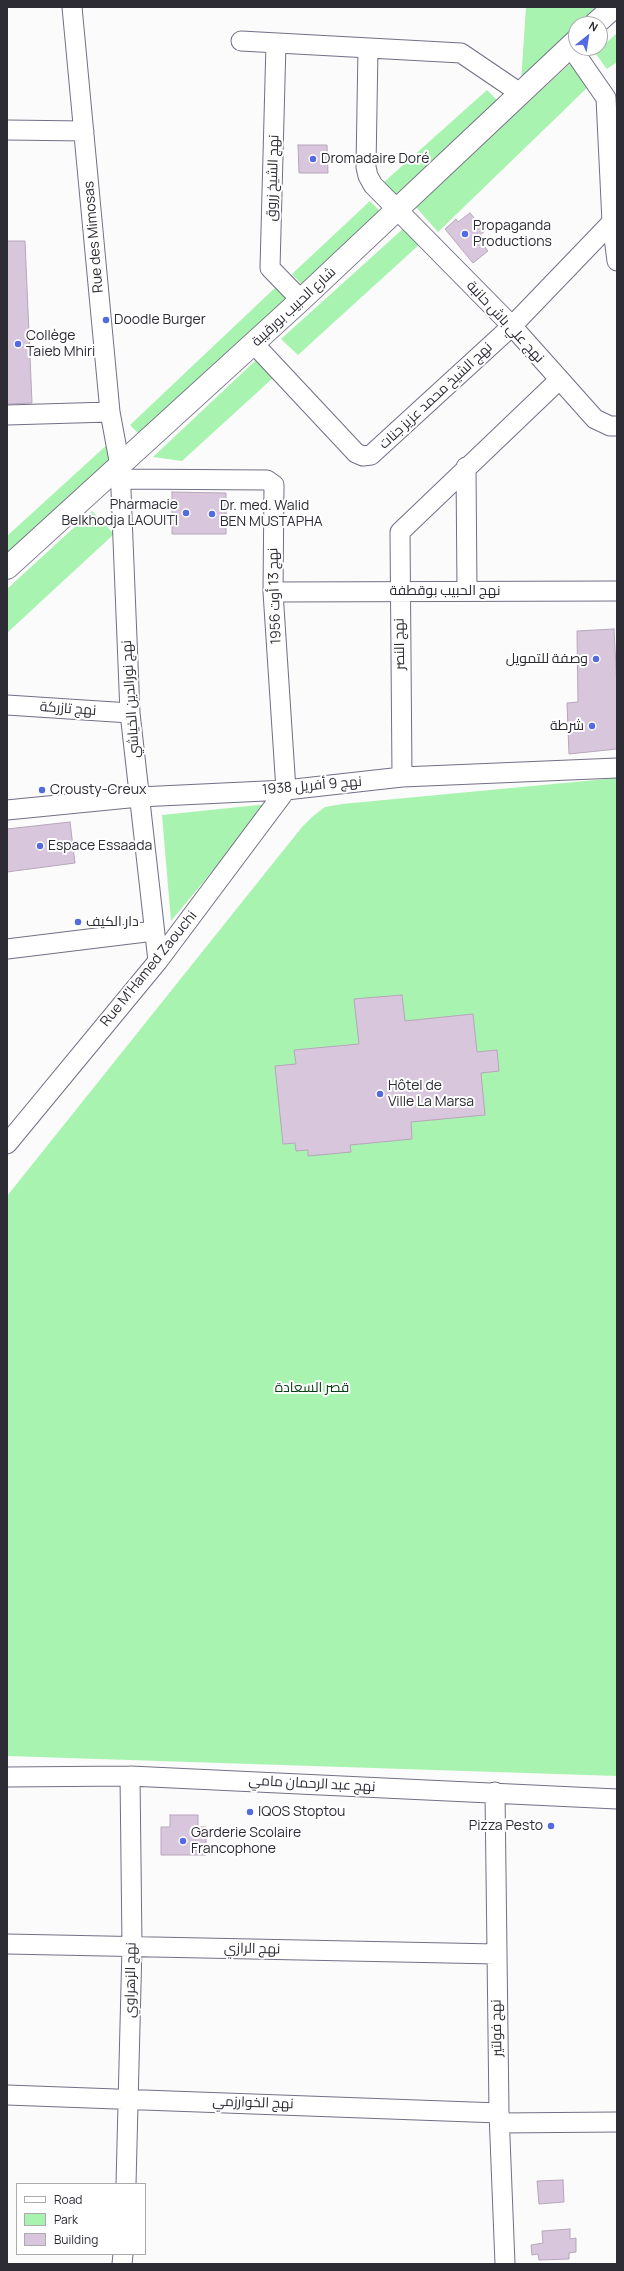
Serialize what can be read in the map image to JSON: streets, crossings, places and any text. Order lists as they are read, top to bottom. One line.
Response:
{"streets":{"main road":["شارع الحبيب بورقيبة"],"street":["نهج الشيخ زروق","Rue des Mimosas","نهج علي باش حانبة","نهج الشيخ محمد عزيز جنات","نهج الحبيب بوقطفة","نهج 13 أوت 1956","نهج النصر","نهج نورالدين الخياشي","نهج تازركة","نهج 9 أفريل 1938","Rue M'Hamed Zaouchi","نهج عبد الرحمان مامي","نهج الرازي","نهج الزهراوي","نهج فولتير","نهج الخوارزمي"]},"crossings":[["نهج الشيخ زروق","شارع الحبيب بورقيبة"],["Rue des Mimosas","شارع الحبيب بورقيبة"],["Rue des Mimosas","نهج 13 أوت 1956"],["Rue des Mimosas","نهج نورالدين الخياشي"],["شارع الحبيب بورقيبة","نهج علي باش حانبة"],["شارع الحبيب بورقيبة","نهج الشيخ محمد عزيز جنات"],["شارع الحبيب بورقيبة","نهج 13 أوت 1956"],["شارع الحبيب بورقيبة","نهج نورالدين الخياشي"],["نهج علي باش حانبة","نهج الشيخ محمد عزيز جنات"],["نهج علي باش حانبة","نهج النصر"],["نهج الحبيب بوقطفة","نهج 13 أوت 1956"],["نهج الحبيب بوقطفة","نهج النصر"],["نهج 13 أوت 1956","نهج نورالدين الخياشي"],["نهج 13 أوت 1956","نهج 9 أفريل 1938"],["نهج 13 أوت 1956","Rue M'Hamed Zaouchi"],["نهج النصر","نهج 9 أفريل 1938"],["نهج نورالدين الخياشي","نهج تازركة"],["نهج نورالدين الخياشي","نهج 9 أفريل 1938"],["نهج نورالدين الخياشي","Rue M'Hamed Zaouchi"],["نهج 9 أفريل 1938","Rue M'Hamed Zaouchi"],["نهج عبد الرحمان مامي","نهج الزهراوي"],["نهج عبد الرحمان مامي","نهج فولتير"],["نهج الرازي","نهج الزهراوي"],["نهج الرازي","نهج فولتير"],["نهج الزهراوي","نهج الخوارزمي"],["نهج فولتير","نهج الخوارزمي"]],"parks":["قصر السعادة"],"places":["Dromadaire Doré","Propaganda Productions","Doodle Burger","Collège Taieb Mhiri","Pharmacie Belkhodja LAOUITI","Dr. med. Walid BEN MUSTAPHA","وصفة للتمويل","شرطة","Crousty-Creux","Espace Essaada","دار الكيف","Hôtel de Ville La Marsa","IQOS Stoptou","Pizza Pesto","Garderie Scolaire Francophone"],"legend":["Road","Park","Building"],"north":"top right"}
